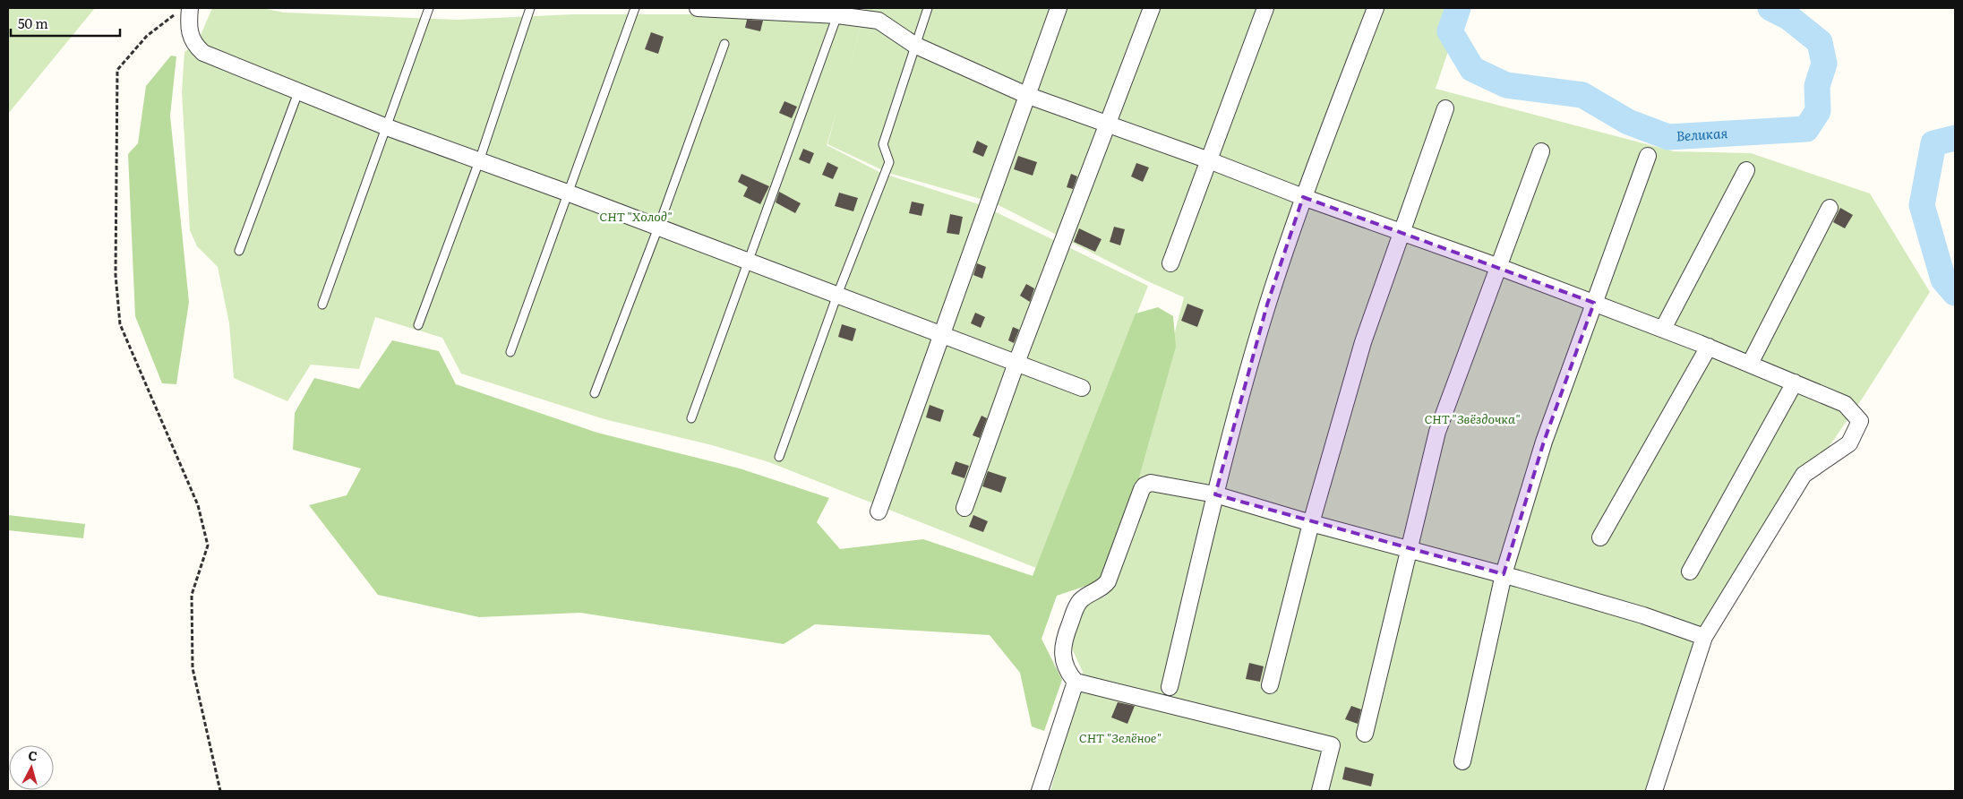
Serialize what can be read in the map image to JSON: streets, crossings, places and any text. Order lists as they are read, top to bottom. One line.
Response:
{"water":["Великая"],"parks":["СНТ \"Холод\"","СНТ \"Звёздочка\"","СНТ \"Зелёное\""],"scale_bar":"50 m","north":"top"}
